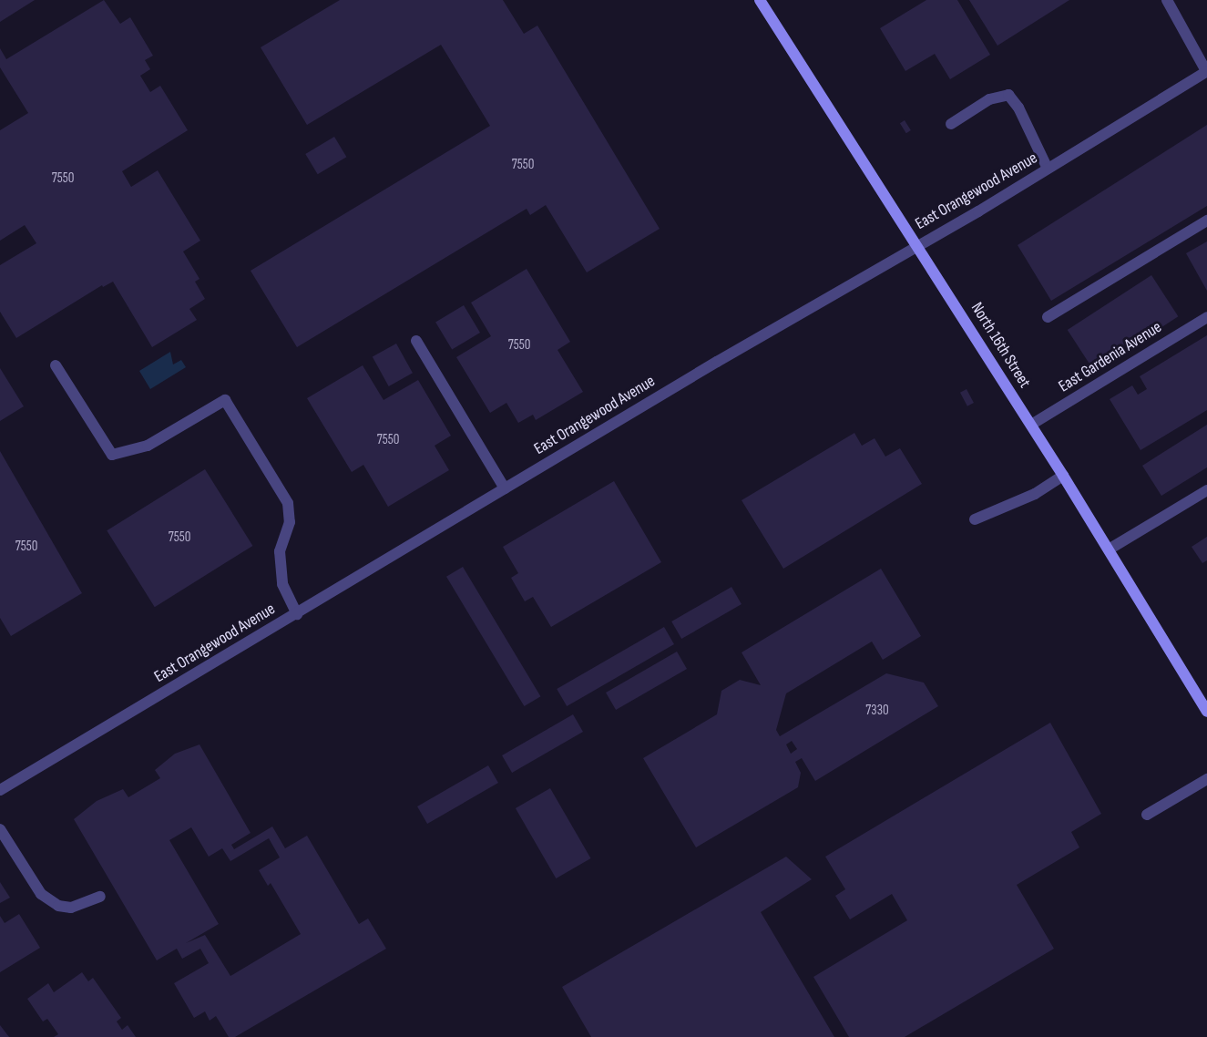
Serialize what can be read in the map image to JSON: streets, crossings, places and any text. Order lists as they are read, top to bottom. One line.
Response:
{"streets":{"main road":["North 16th Street"],"street":["East Orangewood Avenue","East Gardenia Avenue"]},"crossings":[["East Orangewood Avenue","North 16th Street"],["North 16th Street","East Gardenia Avenue"]],"house_numbers":["7550","7550","7550","7550","7550","7550","7330"]}
